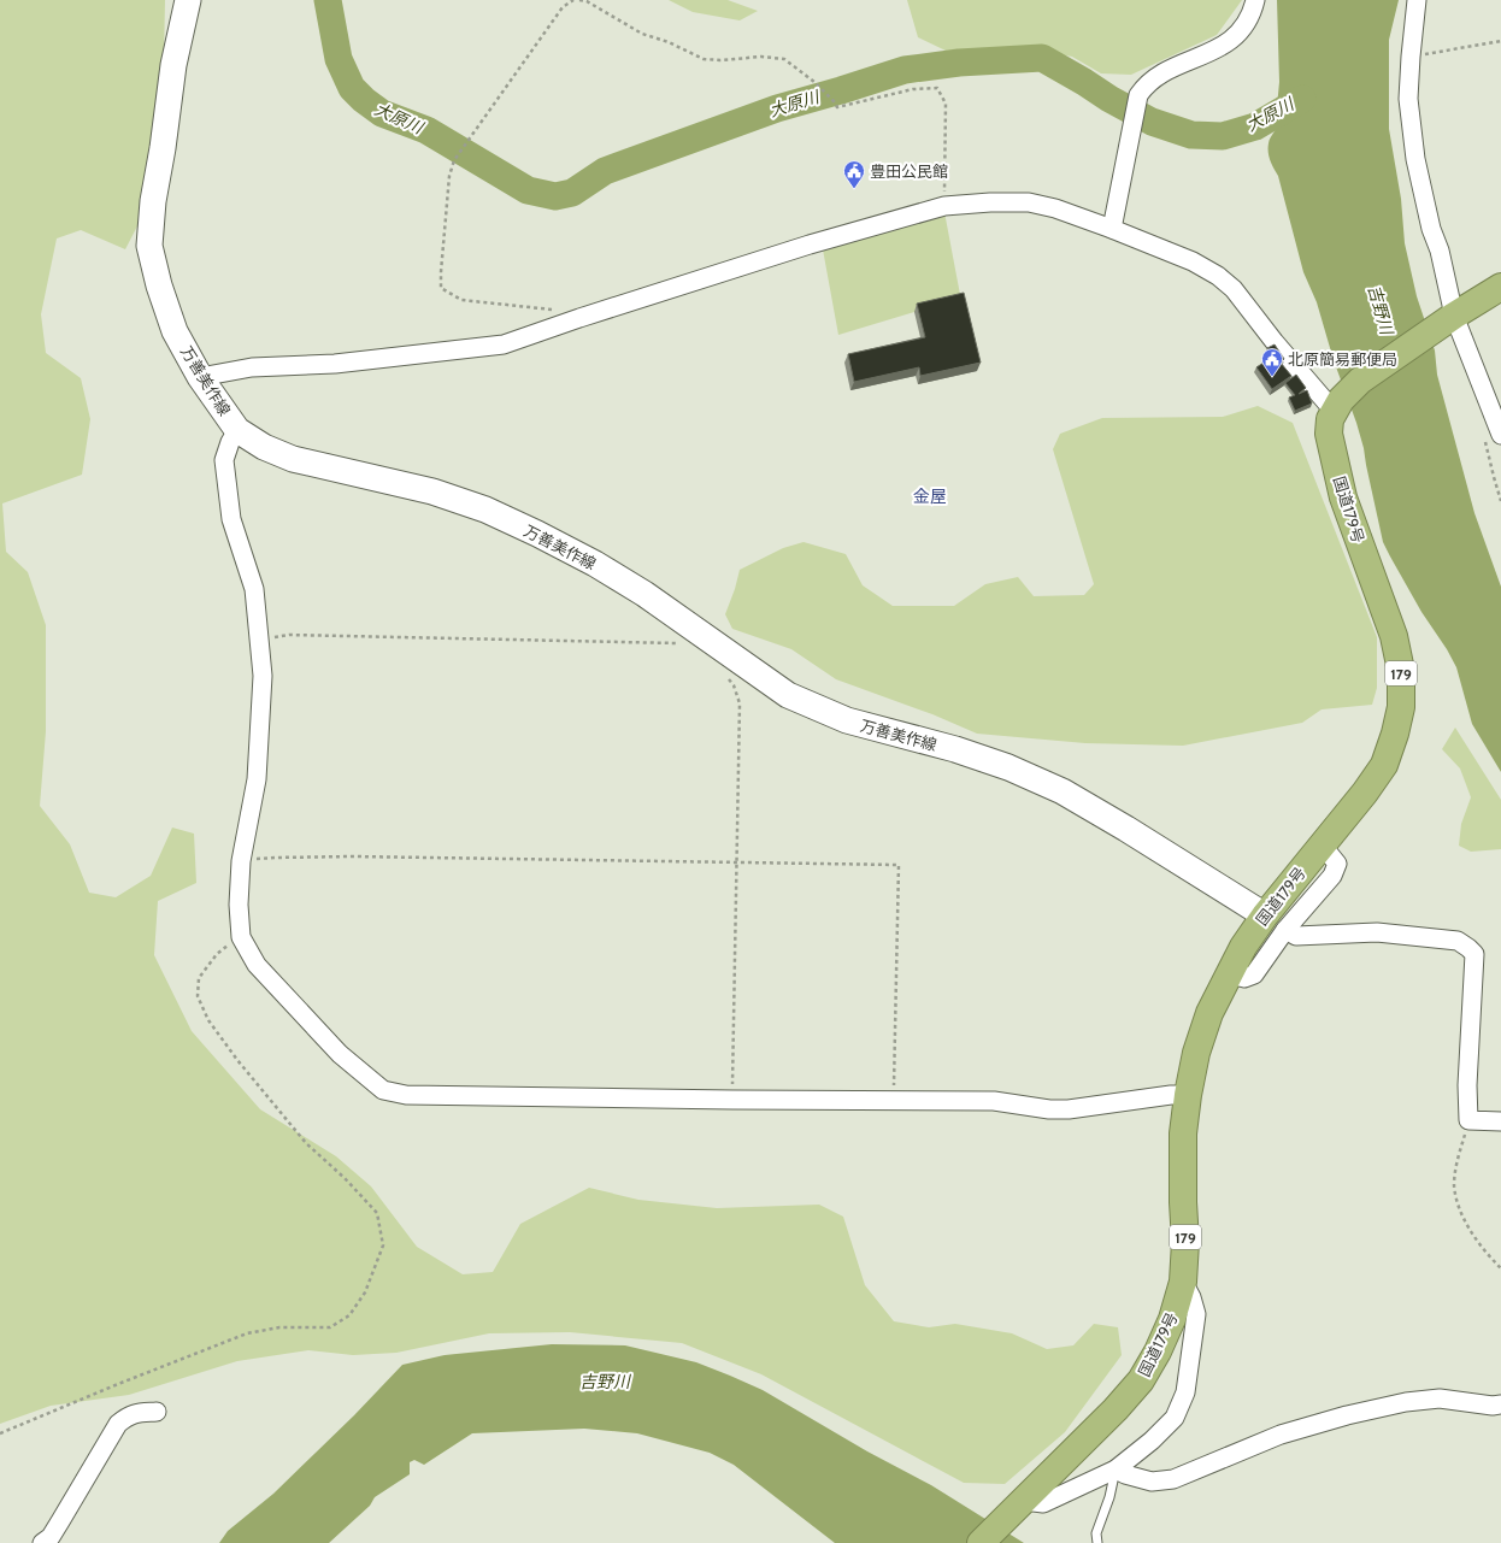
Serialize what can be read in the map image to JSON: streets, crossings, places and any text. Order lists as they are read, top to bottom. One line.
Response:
{"streets":{"highway":["国道179号","179"],"main road":["万善美作線"]},"crossings":[["万善美作線","国道179号"]],"districts":["金屋"],"water":["大原川","吉野川"],"places":{"public building":["豊田公民館","北原簡易郵便局"]}}
